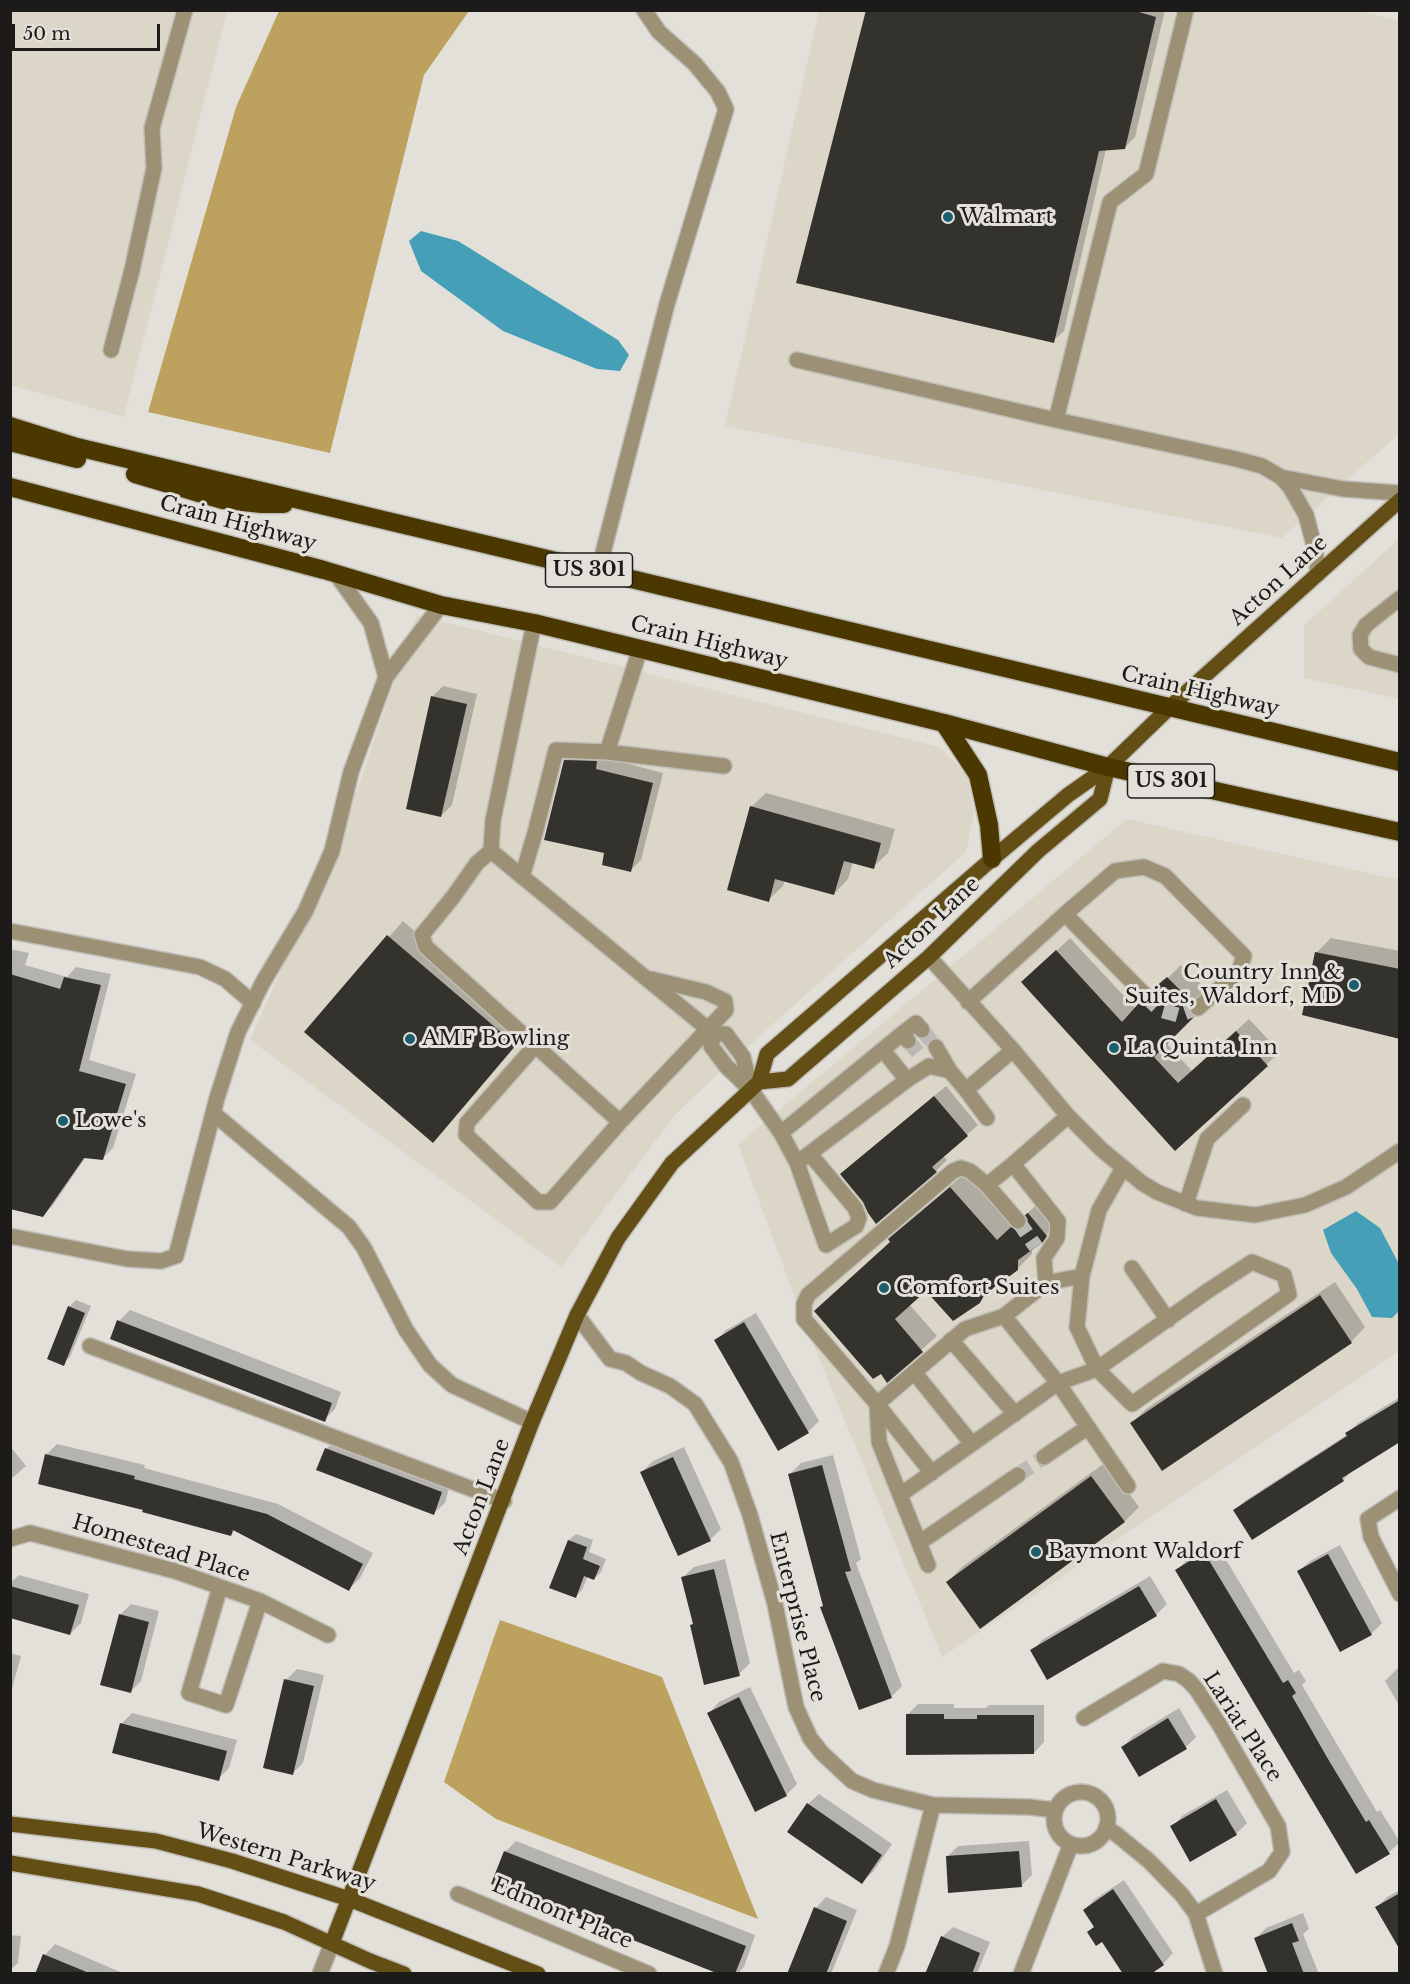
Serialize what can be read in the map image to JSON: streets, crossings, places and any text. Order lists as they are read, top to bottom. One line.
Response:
{"streets":{"highway":["Crain Highway","US 301"],"main road":["Acton Lane","Western Parkway"],"street":["Homestead Place","Enterprise Place","Lariat Place","Edmont Place"]},"crossings":[["Crain Highway","Acton Lane"],["Acton Lane","Enterprise Place"],["Acton Lane","Western Parkway"]],"places":["Walmart","Country Inn & Suites, Waldorf, MD","AMF Bowling","La Quinta Inn","Lowe's","Comfort Suites","Baymont Waldorf"],"scale_bar":"50 m"}
